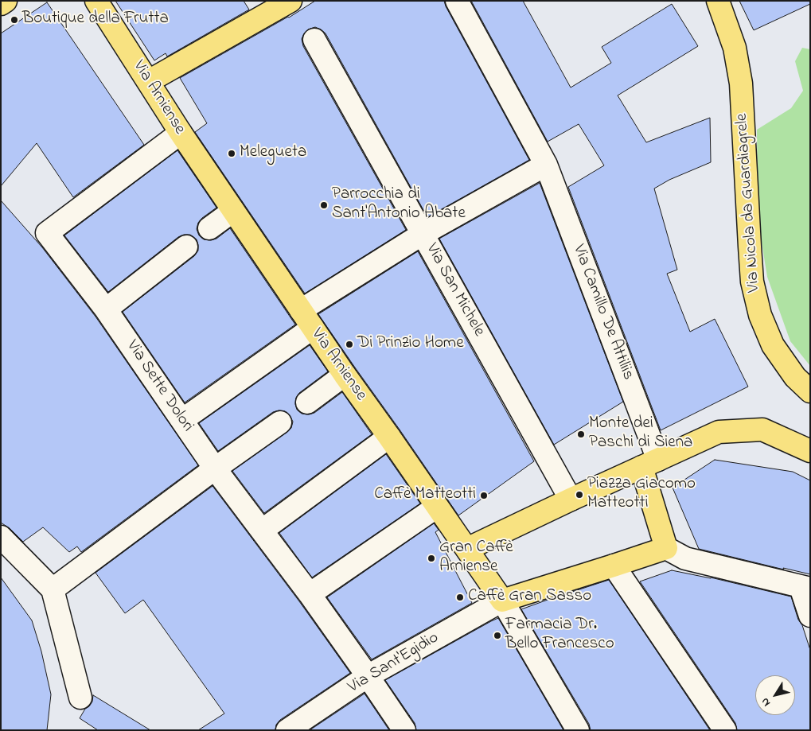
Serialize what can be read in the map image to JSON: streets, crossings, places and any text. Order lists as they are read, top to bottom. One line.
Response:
{"streets":{"main road":["Via Arniense","Via Nicola da Guardiagrele"],"street":["Via San Michele","Via Camillo De Attiliis","Via Sette Dolori","Via Sant'Egidio"]},"crossings":[["Via Arniense","Via Sette Dolori"],["Via Arniense","Via Sant'Egidio"],["Via Sette Dolori","Via Sant'Egidio"]],"places":["Boutique della Frutta","Melegueta","Parrocchia di Sant'Antonio Abate","Di Prinzio Home","Monte dei Paschi di Siena","Piazza Giacomo Matteotti","Caffè Matteotti","Gran Caffè Arniense","Caffè Gran Sasso","Farmacia Dr. Bello Francesco"],"north":"bottom left"}
